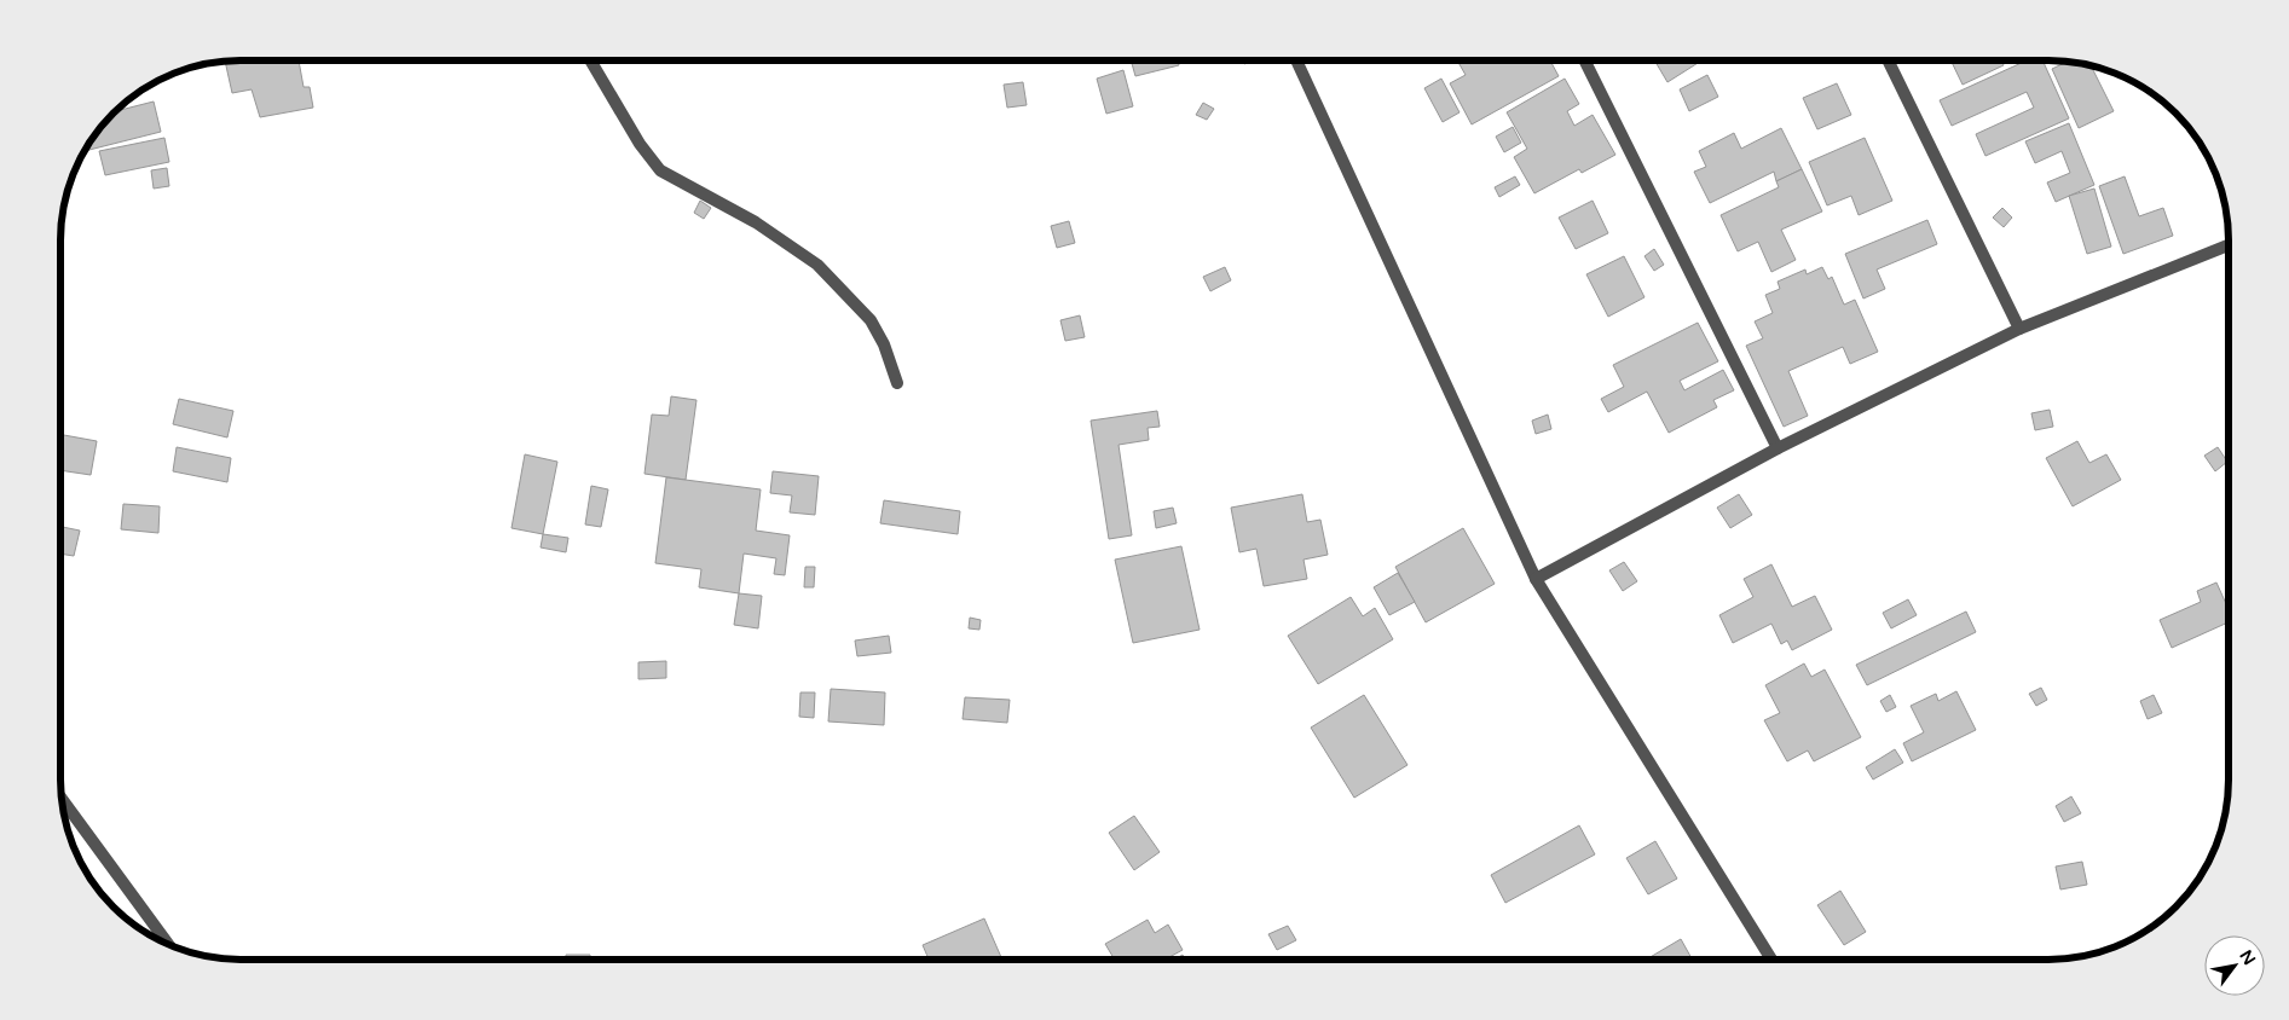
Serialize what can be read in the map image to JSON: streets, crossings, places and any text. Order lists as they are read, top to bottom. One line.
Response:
{"north":"top right"}
